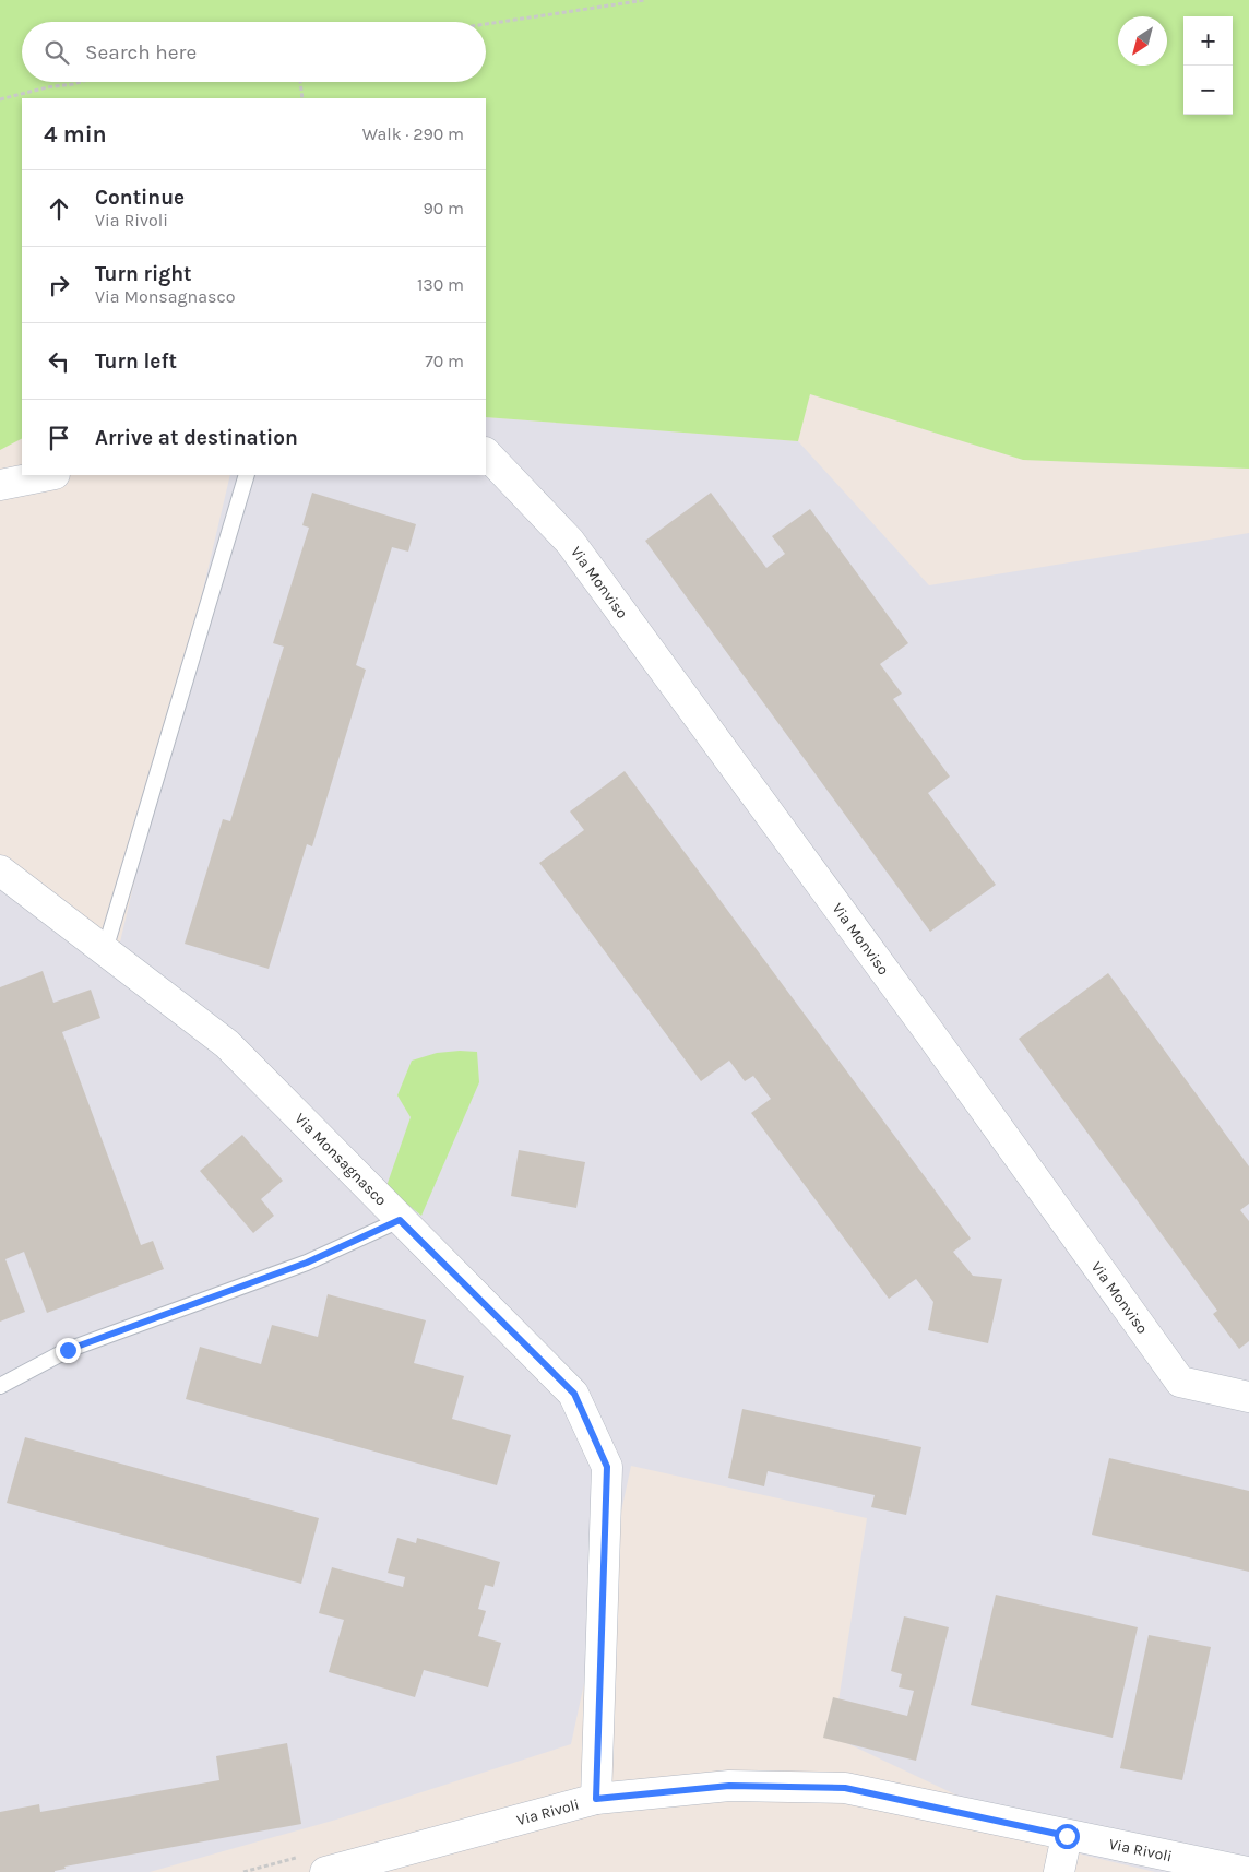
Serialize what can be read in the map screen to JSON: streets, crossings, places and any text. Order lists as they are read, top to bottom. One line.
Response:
{"streets":{"street":["Via Monviso","Via Monsagnasco","Via Rivoli"]},"crossings":[["Via Monsagnasco","Via Rivoli"]],"north":"bottom left","page":{"map_buttons":["+","−"],"search":"Search here","heading":["4 min","Walk · 290 m"],"list":[["Continue","Via Rivoli","90 m"],["Turn right","Via Monsagnasco","130 m"],["Turn left","70 m"],"Arrive at destination"]}}
